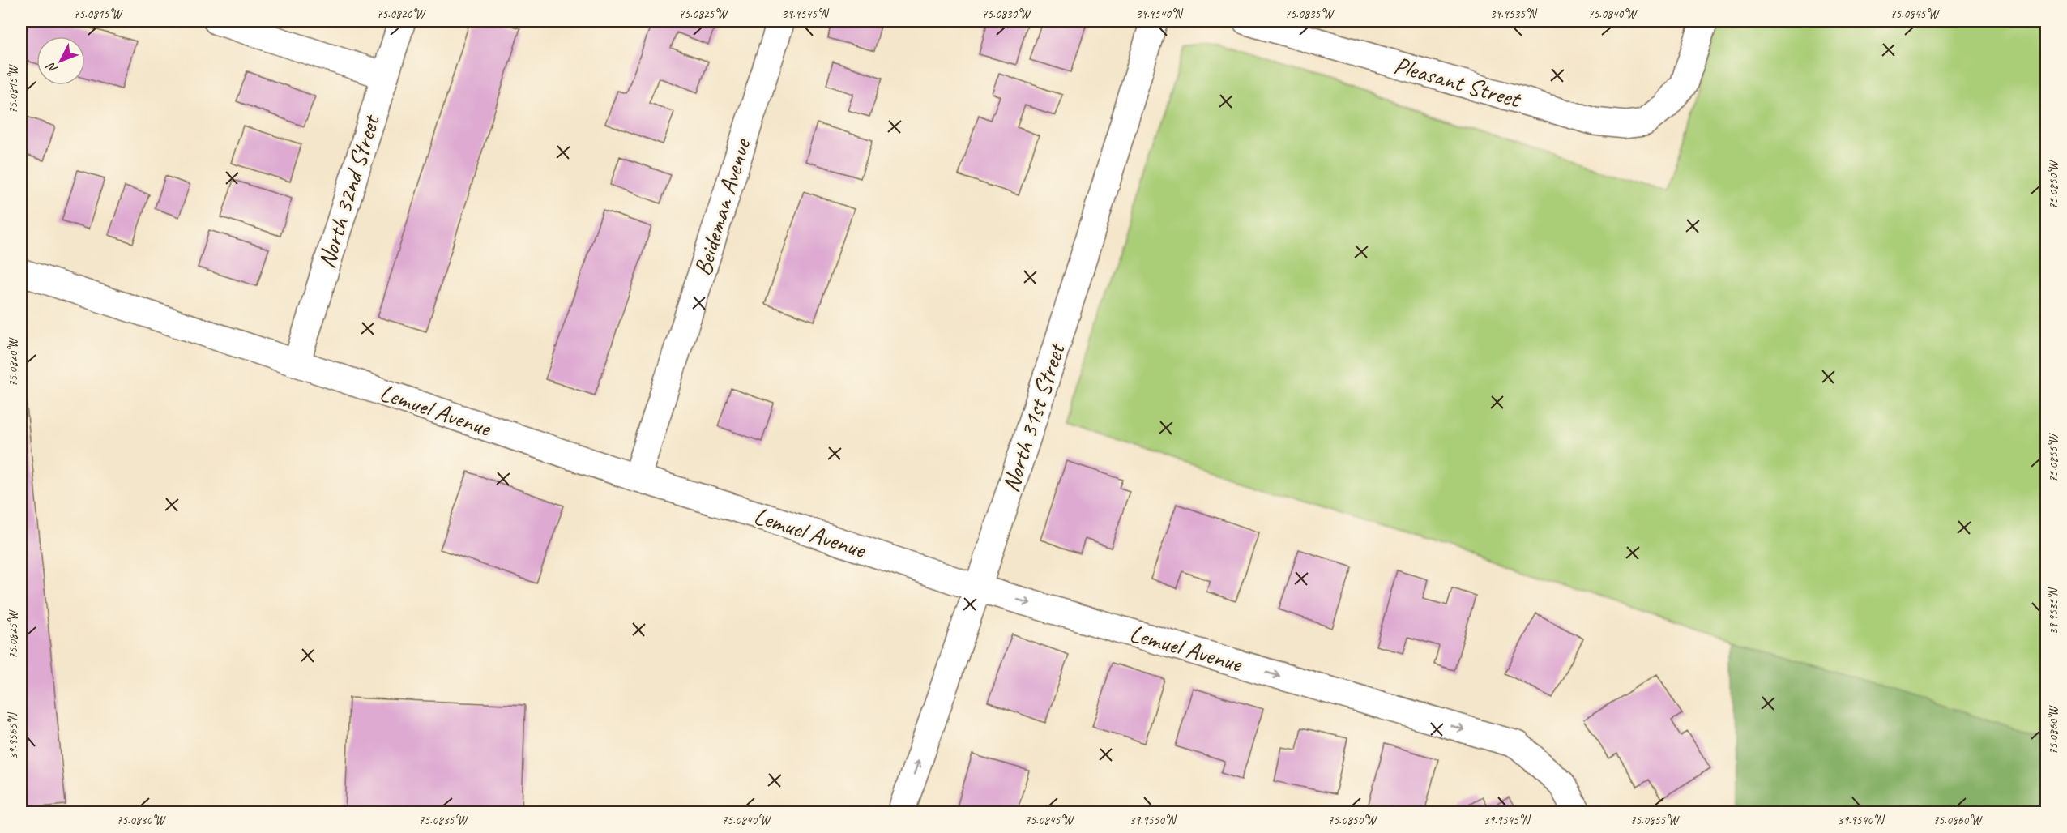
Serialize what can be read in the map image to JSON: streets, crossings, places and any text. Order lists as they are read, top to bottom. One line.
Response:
{"streets":{"street":["Pleasant Street","North 32nd Street","Beideman Avenue","Lemuel Avenue","North 31st Street"]},"crossings":[["North 32nd Street","Lemuel Avenue"],["Beideman Avenue","Lemuel Avenue"],["Lemuel Avenue","North 31st Street"]],"one_way":["Lemuel Avenue"],"north":"bottom left","coordinates":["75.0815°W","75.0820°W","75.0825°W","39.9545°N","75.0830°W","39.9540°N","75.0835°W","39.9535°N","75.0840°W","75.0845°W","75.0850°W","75.0855°W","75.0860°W","39.9565°N","39.9550°N"]}
